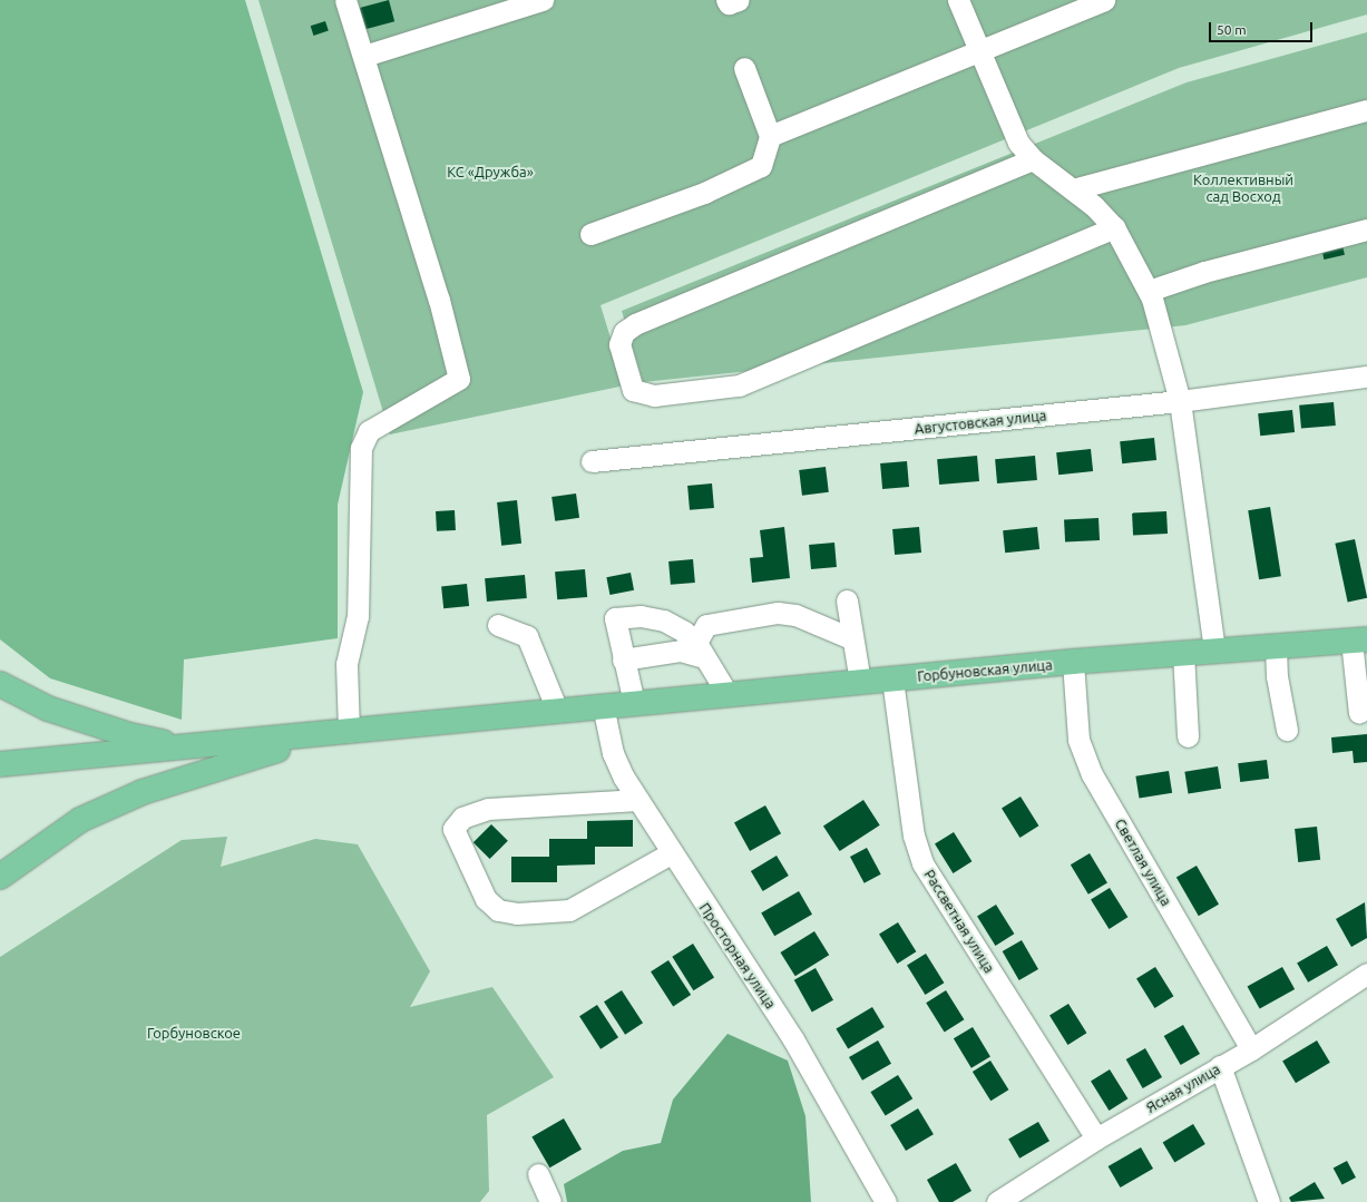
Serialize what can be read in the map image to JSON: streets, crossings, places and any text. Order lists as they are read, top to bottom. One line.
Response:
{"streets":{"main road":["Горбуновская улица"],"street":["Августовская улица","Светлая улица","Рассветная улица","Просторная улица","Ясная улица"]},"crossings":[["Горбуновская улица","Светлая улица"],["Горбуновская улица","Рассветная улица"],["Горбуновская улица","Просторная улица"],["Светлая улица","Ясная улица"],["Рассветная улица","Ясная улица"]],"parks":["КС «Дружба»","Коллективный сад Восход","Горбуновское"],"scale_bar":"50 m"}
